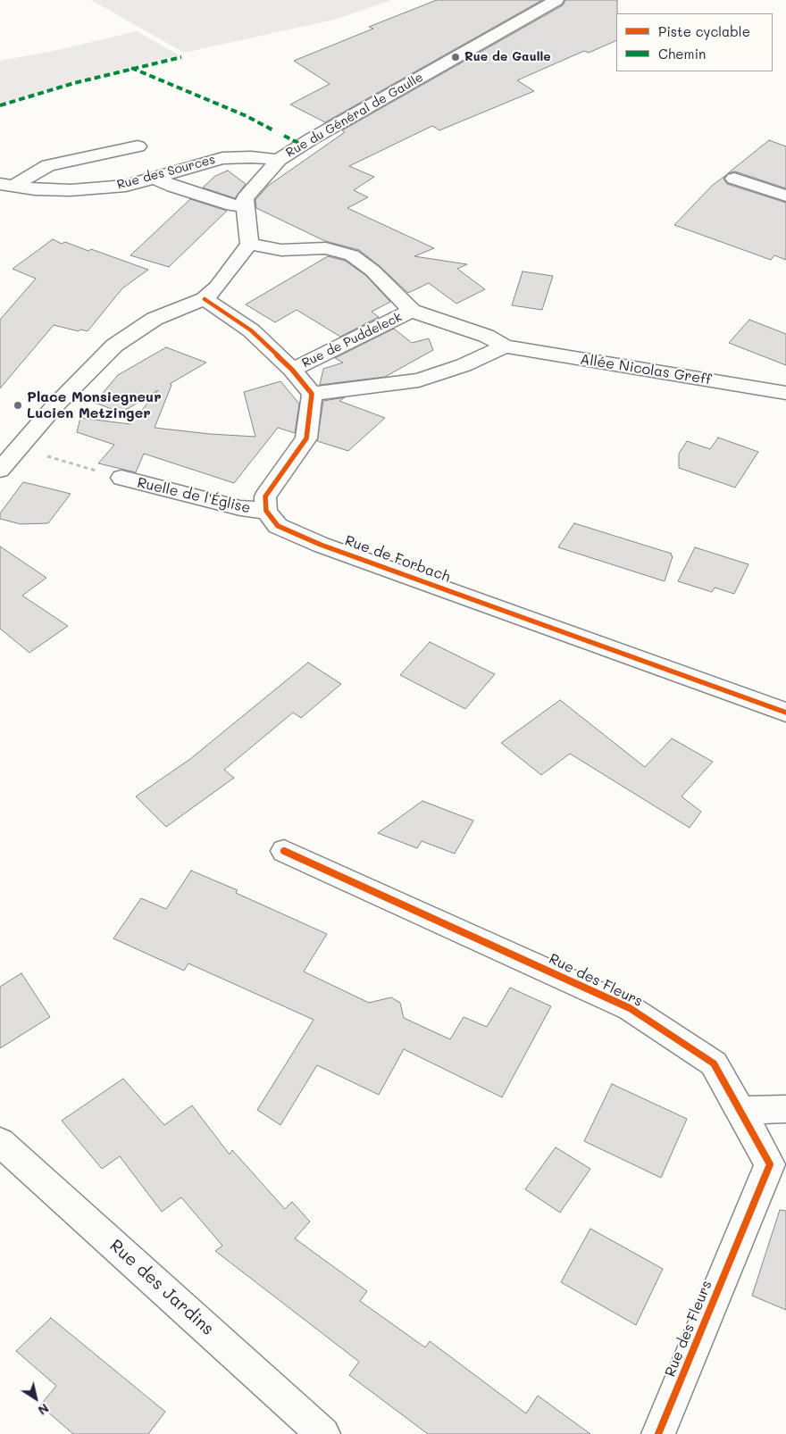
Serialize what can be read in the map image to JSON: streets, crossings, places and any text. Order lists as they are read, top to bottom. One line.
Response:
{"streets":{"street":["Rue du Général de Gaulle","Rue des Sources","Rue de Puddeleck","Allée Nicolas Greff","Ruelle de l'Église","Rue de Forbach","Rue des Fleurs","Rue des Jardins"]},"crossings":[["Rue du Général de Gaulle","Rue des Sources"],["Ruelle de l'Église","Rue de Forbach"]],"places":["Rue de Gaulle","Place Monsiegneur Lucien Metzinger"],"legend":["Piste cyclable","Chemin"],"north":"bottom right"}
